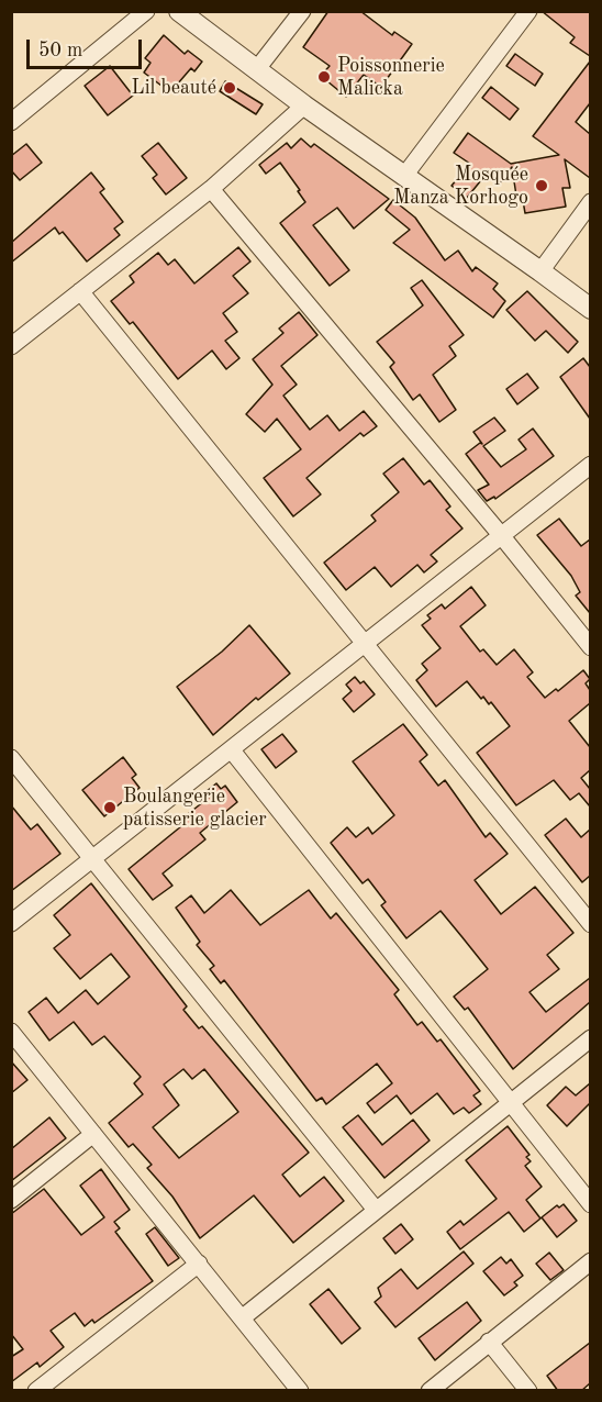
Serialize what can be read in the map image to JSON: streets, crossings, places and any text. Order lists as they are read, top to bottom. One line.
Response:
{"places":["Poissonnerie Malicka","Lil beauté","Mosquée Manza Korhogo","Boulangerie patisserie glacier"],"scale_bar":"50 m"}
